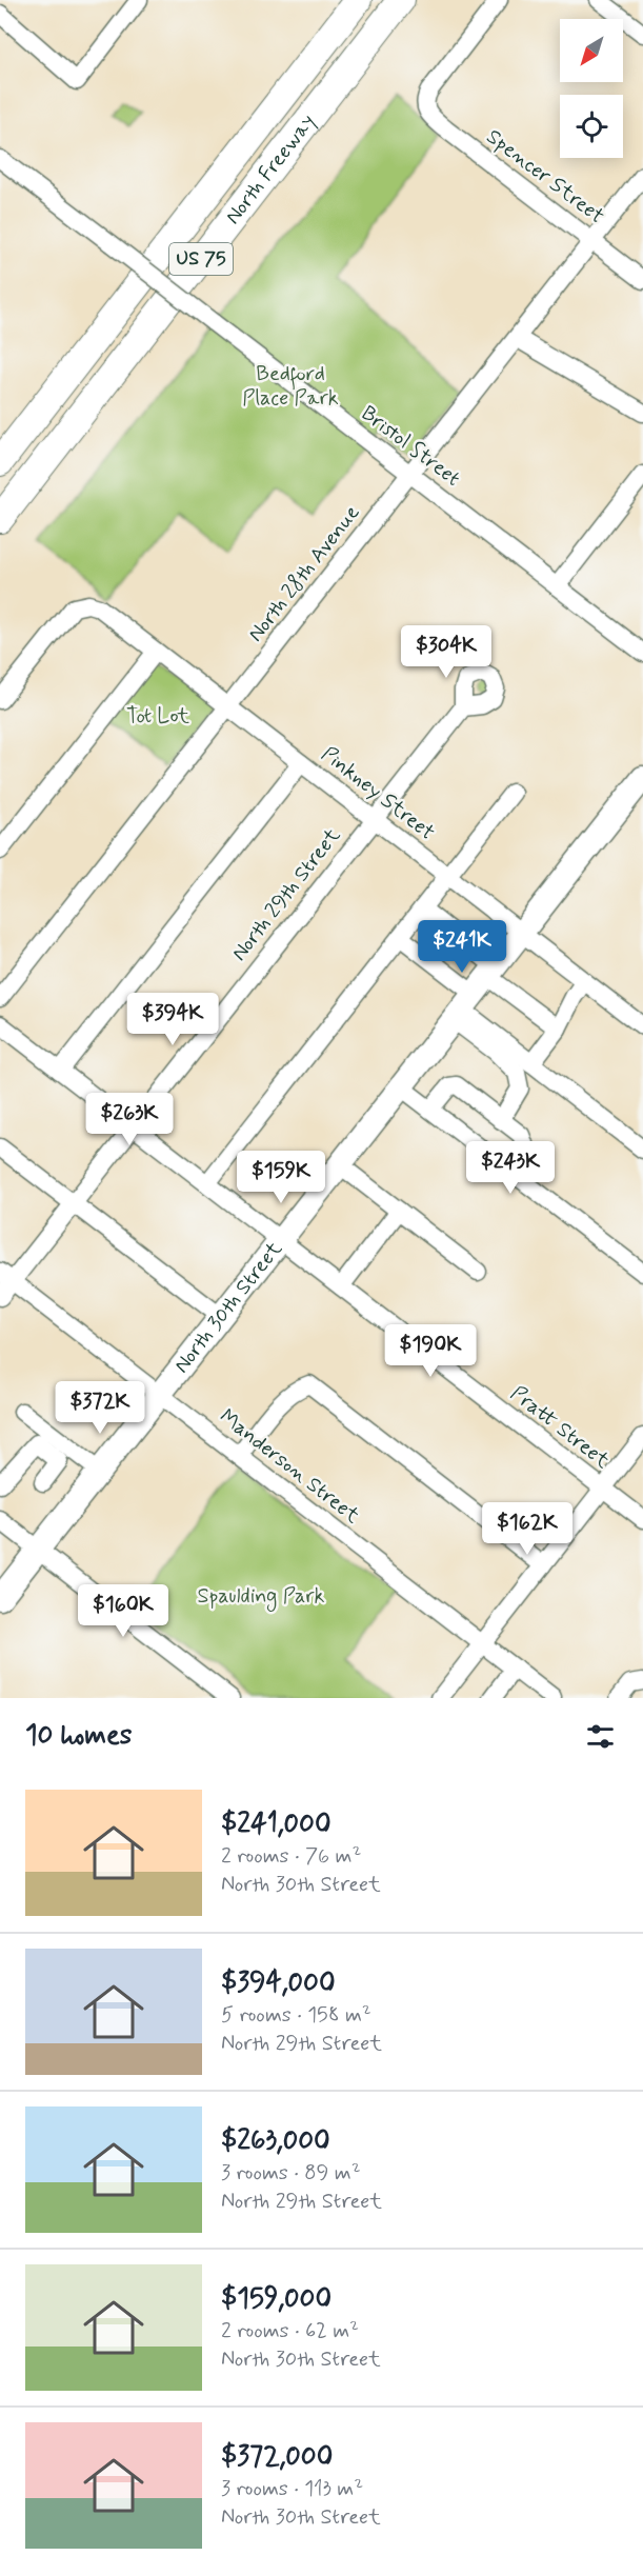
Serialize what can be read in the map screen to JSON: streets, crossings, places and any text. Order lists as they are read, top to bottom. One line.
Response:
{"streets":{"highway":["North Freeway","US 75"],"main road":["North 30th Street"],"street":["Spencer Street","Bristol Street","North 28th Avenue","Pinkney Street","North 29th Street","Pratt Street","Manderson Street"]},"crossings":[["Spencer Street","North 28th Avenue"],["Bristol Street","North 28th Avenue"],["North 28th Avenue","Pinkney Street"],["Pinkney Street","North 29th Street"],["Pinkney Street","North 30th Street"],["North 29th Street","Pratt Street"],["North 29th Street","Manderson Street"],["North 30th Street","Pratt Street"],["North 30th Street","Manderson Street"]],"parks":["Bedford Place Park","Tot Lot","Spaulding Park"],"north":"bottom left","page":{"price":["$304K","$241K","$394K","$263K","$243K","$159K","$190K","$372K","$162K","$160K"],"heading":"10 homes","list":[{"name":"$241,000","note":"2 rooms · 76 m² · North 30th Street"},{"name":"$394,000","note":"5 rooms · 158 m² · North 29th Street"},{"name":"$263,000","note":"3 rooms · 89 m² · North 29th Street"},{"name":"$159,000","note":"2 rooms · 62 m² · North 30th Street"},{"name":"$372,000","note":"3 rooms · 113 m² · North 30th Street"}]}}
